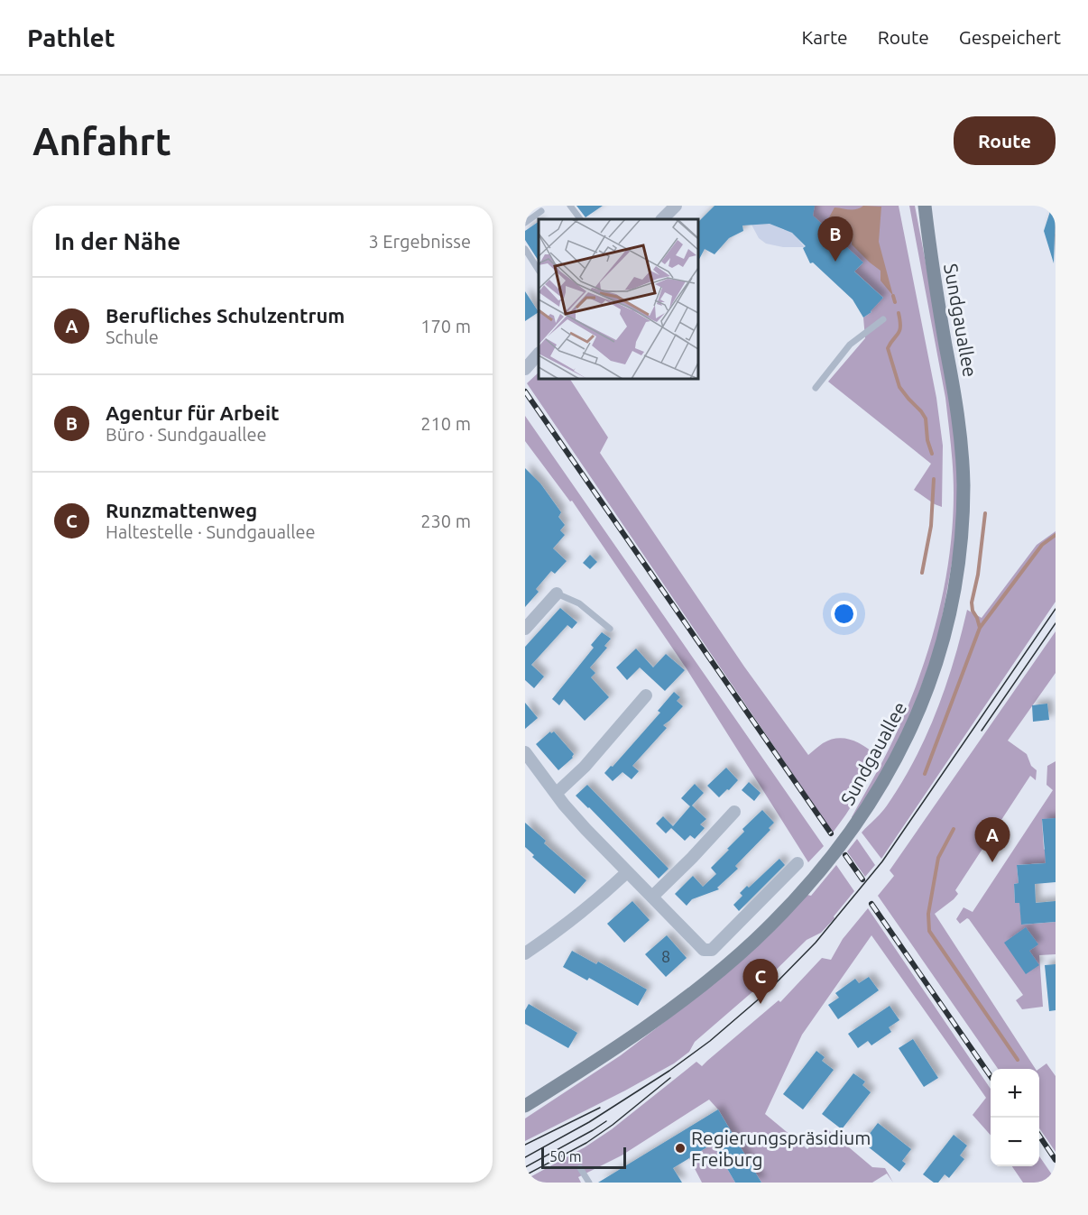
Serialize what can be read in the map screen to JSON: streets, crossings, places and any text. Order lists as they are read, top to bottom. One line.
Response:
{"streets":{"street":["Sundgauallee"]},"places":["Regierungspräsidium Freiburg"],"house_numbers":["8"],"scale_bar":"50 m","page":{"header":"Pathlet","nav":["Karte","Route","Gespeichert"],"buttons":"Route","title":"Anfahrt","heading":["In der Nähe","3 Ergebnisse"],"pins":["B","A","C"],"list":[{"mark":"A","name":"Berufliches Schulzentrum","note":"Schule","value":"170 m"},{"mark":"B","name":"Agentur für Arbeit","note":"Büro · Sundgauallee","value":"210 m"},{"mark":"C","name":"Runzmattenweg","note":"Haltestelle · Sundgauallee","value":"230 m"}],"map_buttons":["+","−"],"scale":"50 m"}}
